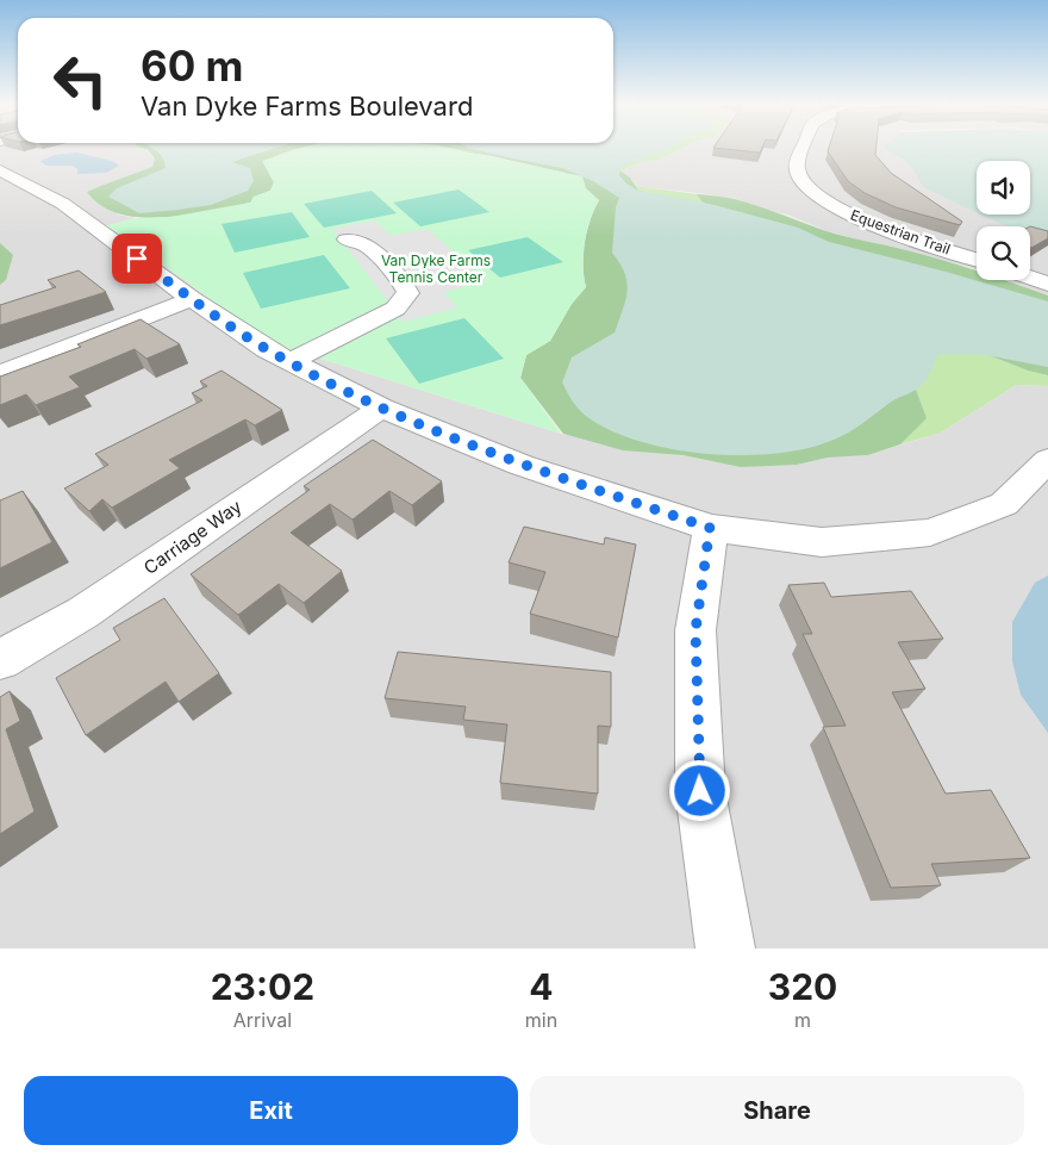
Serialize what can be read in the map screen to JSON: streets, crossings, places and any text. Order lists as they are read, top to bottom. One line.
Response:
{"streets":{"street":["Equestrian Trail","Carriage Way"]},"parks":["Van Dyke Farms Tennis Center"],"page":{"turn":["60 m","Van Dyke Farms Boulevard"],"eta":["23:02","Arrival","4","min","320","m"],"buttons":["Exit","Share"]}}
